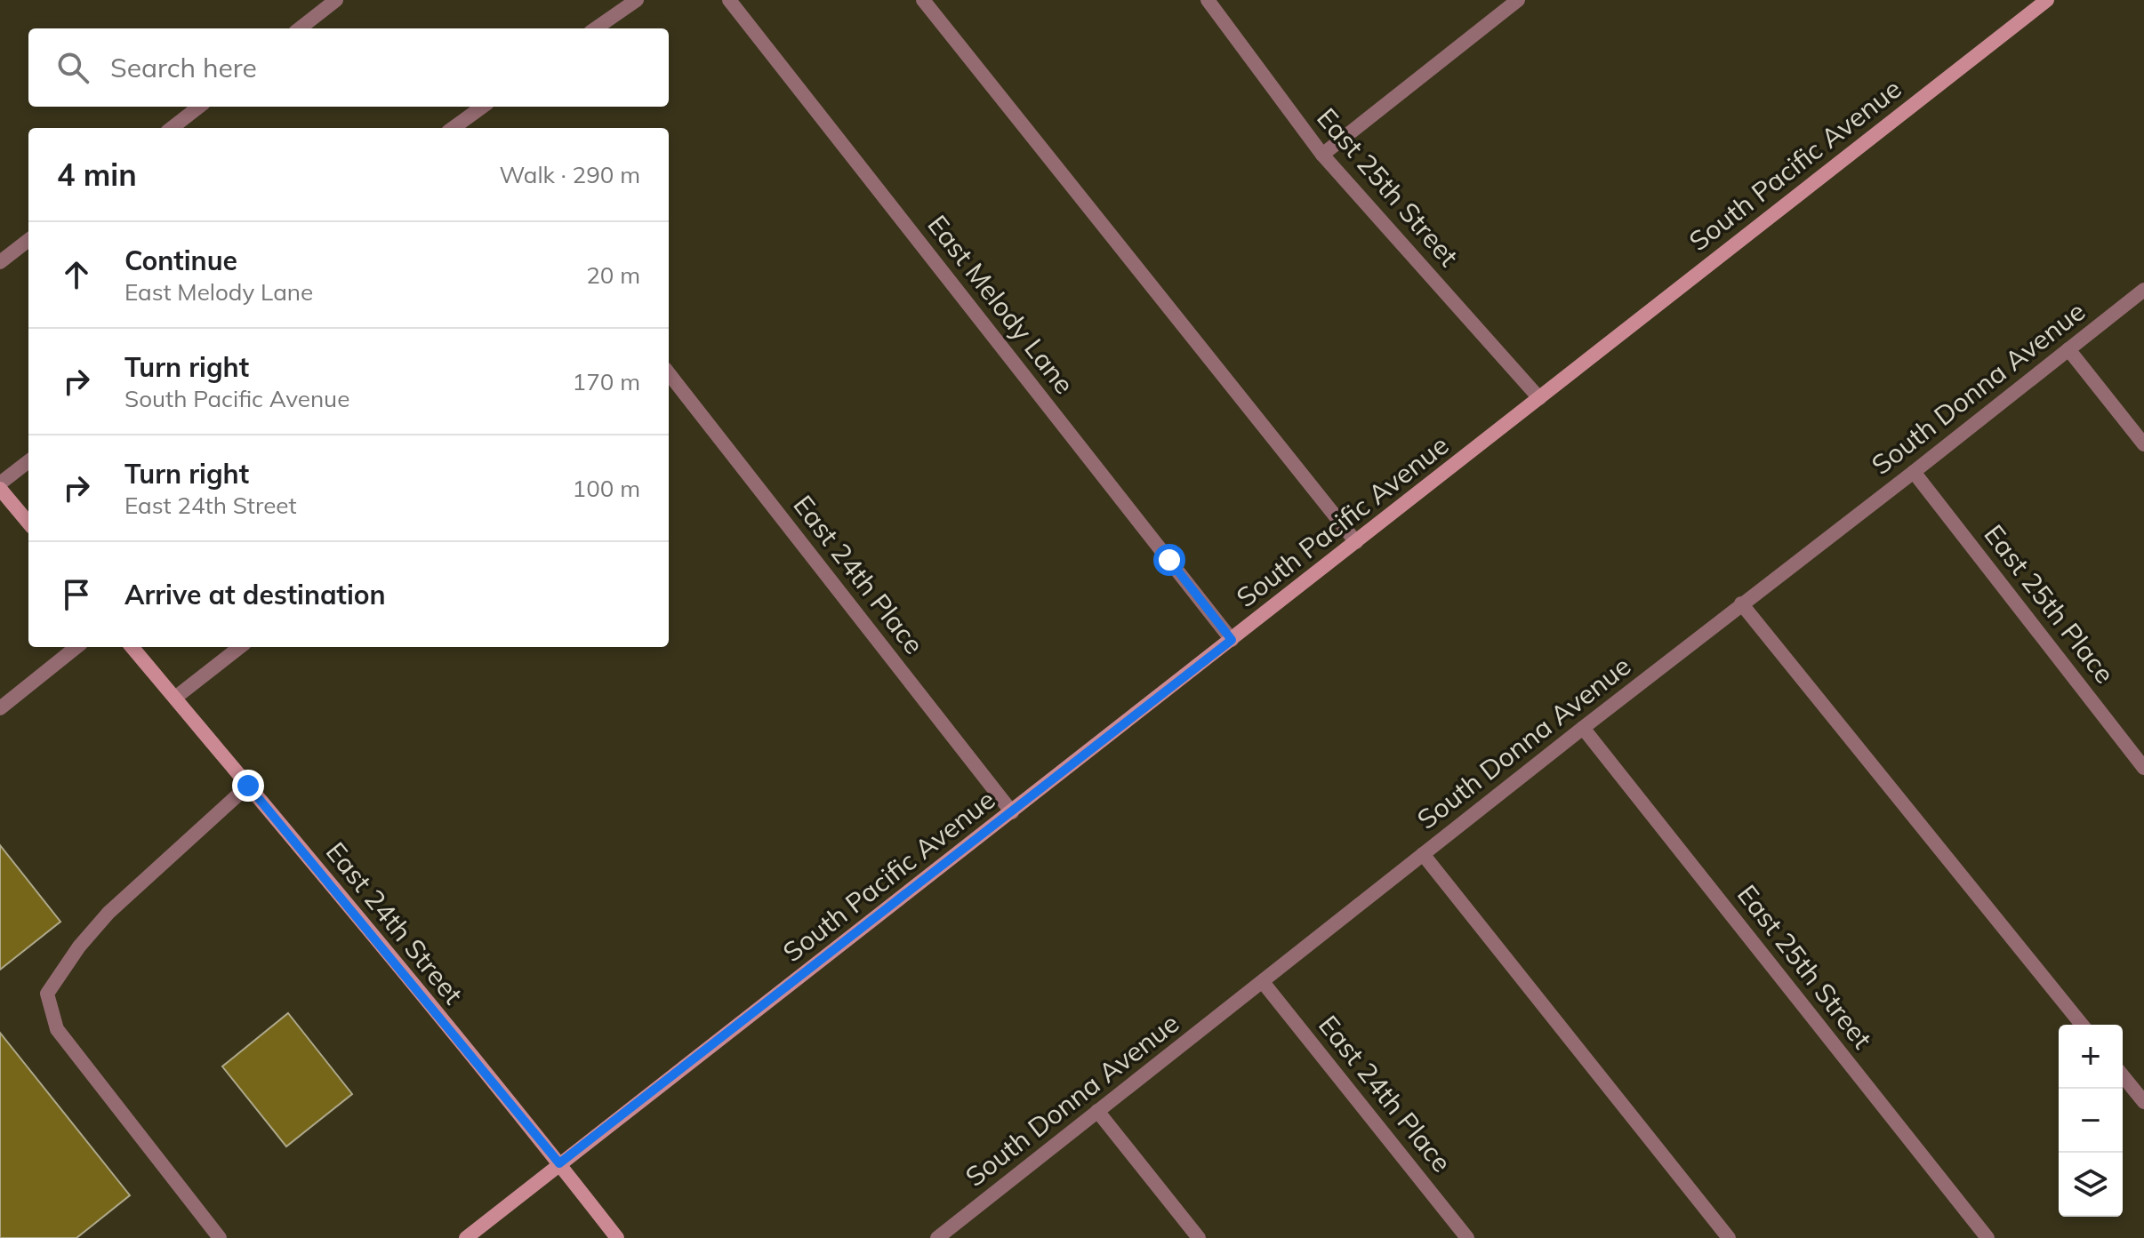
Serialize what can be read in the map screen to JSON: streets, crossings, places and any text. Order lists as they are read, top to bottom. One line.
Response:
{"streets":{"main road":["South Pacific Avenue","East 24th Street"],"street":["East 25th Street","East Melody Lane","South Donna Avenue","East 24th Place","East 25th Place"]},"crossings":[["South Pacific Avenue","East 25th Street"],["South Pacific Avenue","East Melody Lane"],["South Pacific Avenue","East 24th Place"],["South Pacific Avenue","East 24th Street"],["East 25th Street","South Donna Avenue"],["South Donna Avenue","East 24th Place"],["South Donna Avenue","East 25th Place"]],"page":{"search":"Search here","heading":["4 min","Walk · 290 m"],"list":[["Continue","East Melody Lane","20 m"],["Turn right","South Pacific Avenue","170 m"],["Turn right","East 24th Street","100 m"],"Arrive at destination"],"map_buttons":["+","−"]}}
